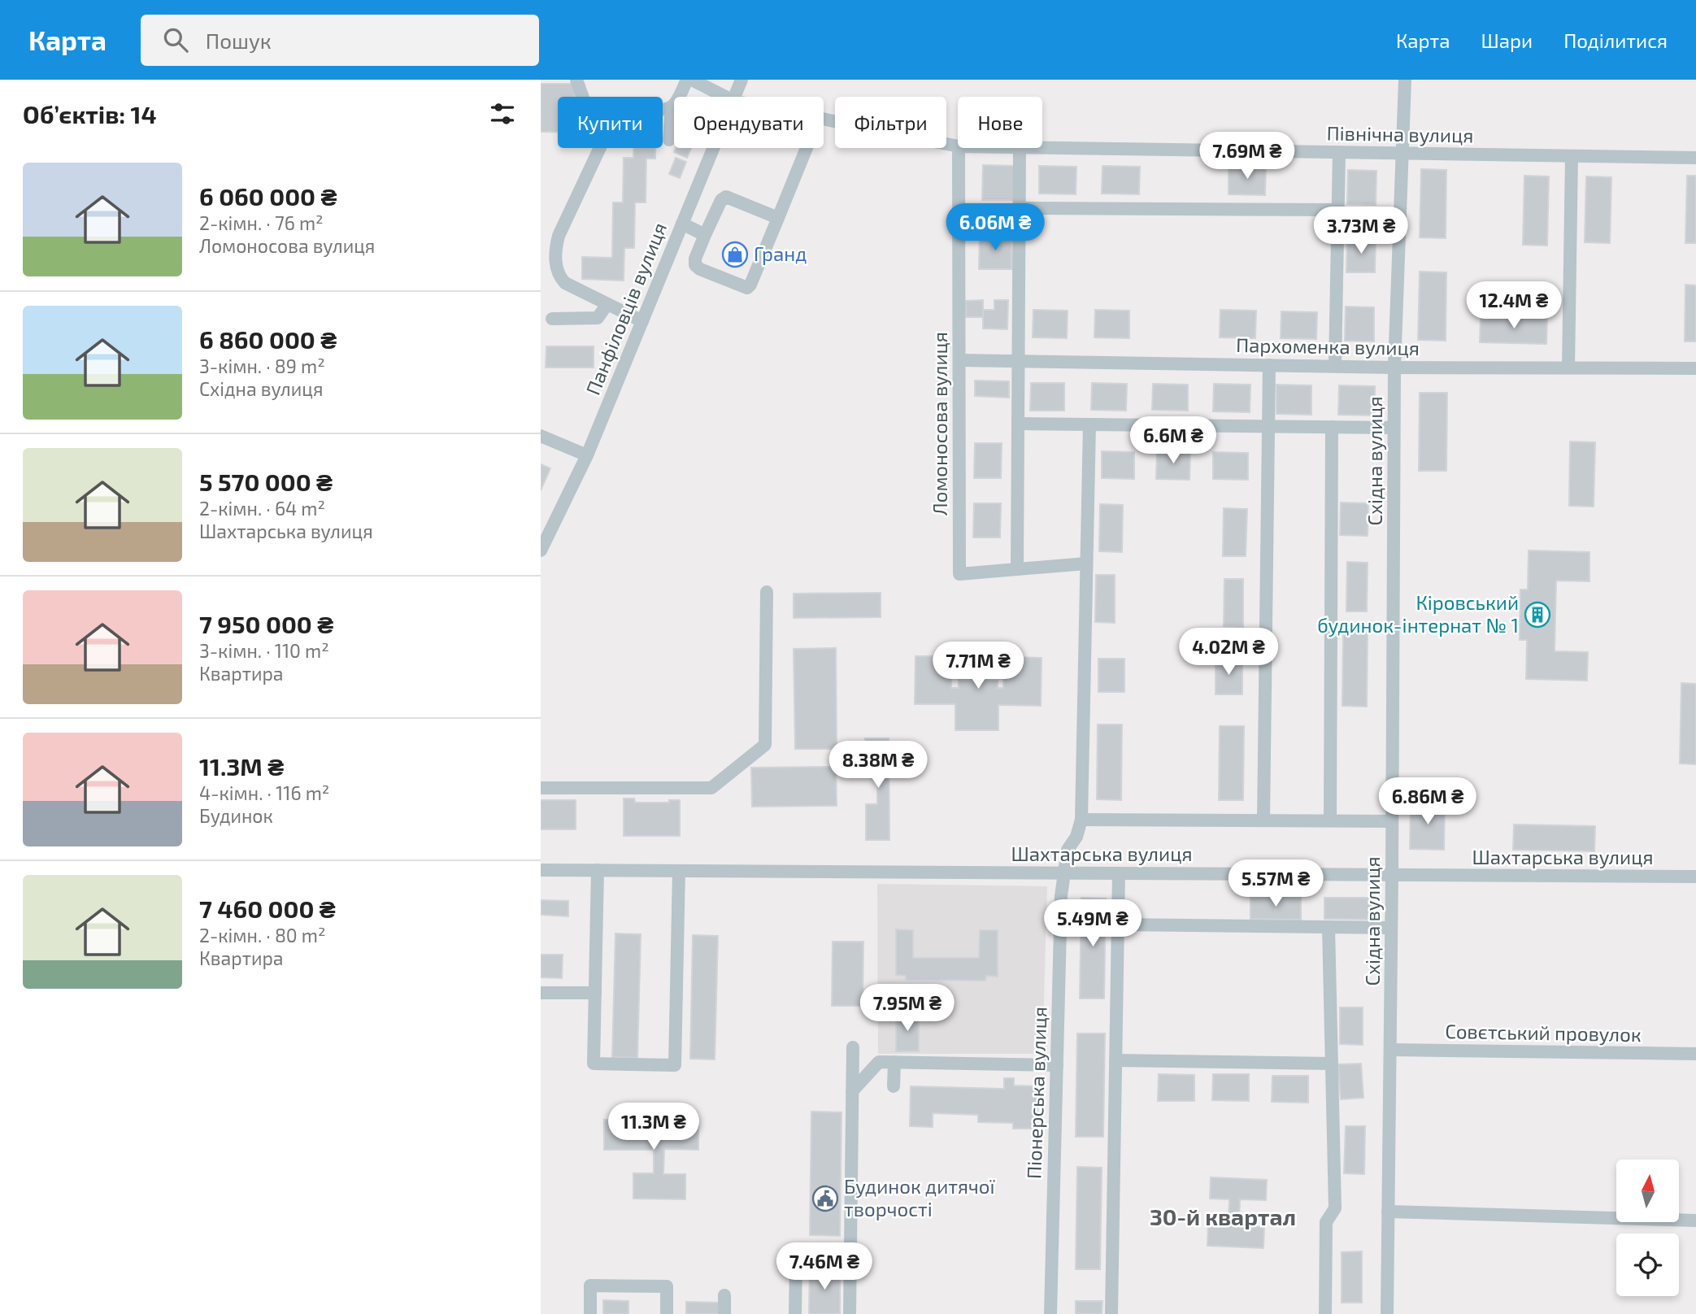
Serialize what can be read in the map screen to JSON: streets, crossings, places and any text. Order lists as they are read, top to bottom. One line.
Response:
{"streets":{"street":["Північна вулиця","Панфіловців вулиця","Пархоменка вулиця","Ломоносова вулиця","Східна вулиця","Шахтарська вулиця","Совєтський провулок","Піонерська вулиця"]},"crossings":[["Північна вулиця","Східна вулиця"],["Пархоменка вулиця","Ломоносова вулиця"],["Пархоменка вулиця","Східна вулиця"],["Східна вулиця","Шахтарська вулиця"],["Східна вулиця","Совєтський провулок"],["Шахтарська вулиця","Піонерська вулиця"]],"districts":["30-й квартал"],"places":{"shop":["Гранд"],"building":["Кіровський будинок-інтернат № 1"],"public building":["Будинок дитячої творчості"]},"north":"top","page":{"header":"Карта","search":"Пошук","nav":["Карта","Шари","Поділитися"],"heading":"Об’єктів: 14","chip":["Купити","Орендувати","Фільтри","Нове"],"price":["7.69M ₴","6.06M ₴","3.73M ₴","12.4M ₴","6.6M ₴","4.02M ₴","7.71M ₴","8.38M ₴","6.86M ₴","5.57M ₴","5.49M ₴","7.95M ₴","11.3M ₴","7.46M ₴"],"list":[{"name":"6 060 000 ₴","note":"2-кімн. · 76 m² · Ломоносова вулиця"},{"name":"6 860 000 ₴","note":"3-кімн. · 89 m² · Східна вулиця"},{"name":"5 570 000 ₴","note":"2-кімн. · 64 m² · Шахтарська вулиця"},{"name":"7 950 000 ₴","note":"3-кімн. · 110 m² · Квартира"},{"name":"11.3M ₴","note":"4-кімн. · 116 m² · Будинок"},{"name":"7 460 000 ₴","note":"2-кімн. · 80 m² · Квартира"}]}}
